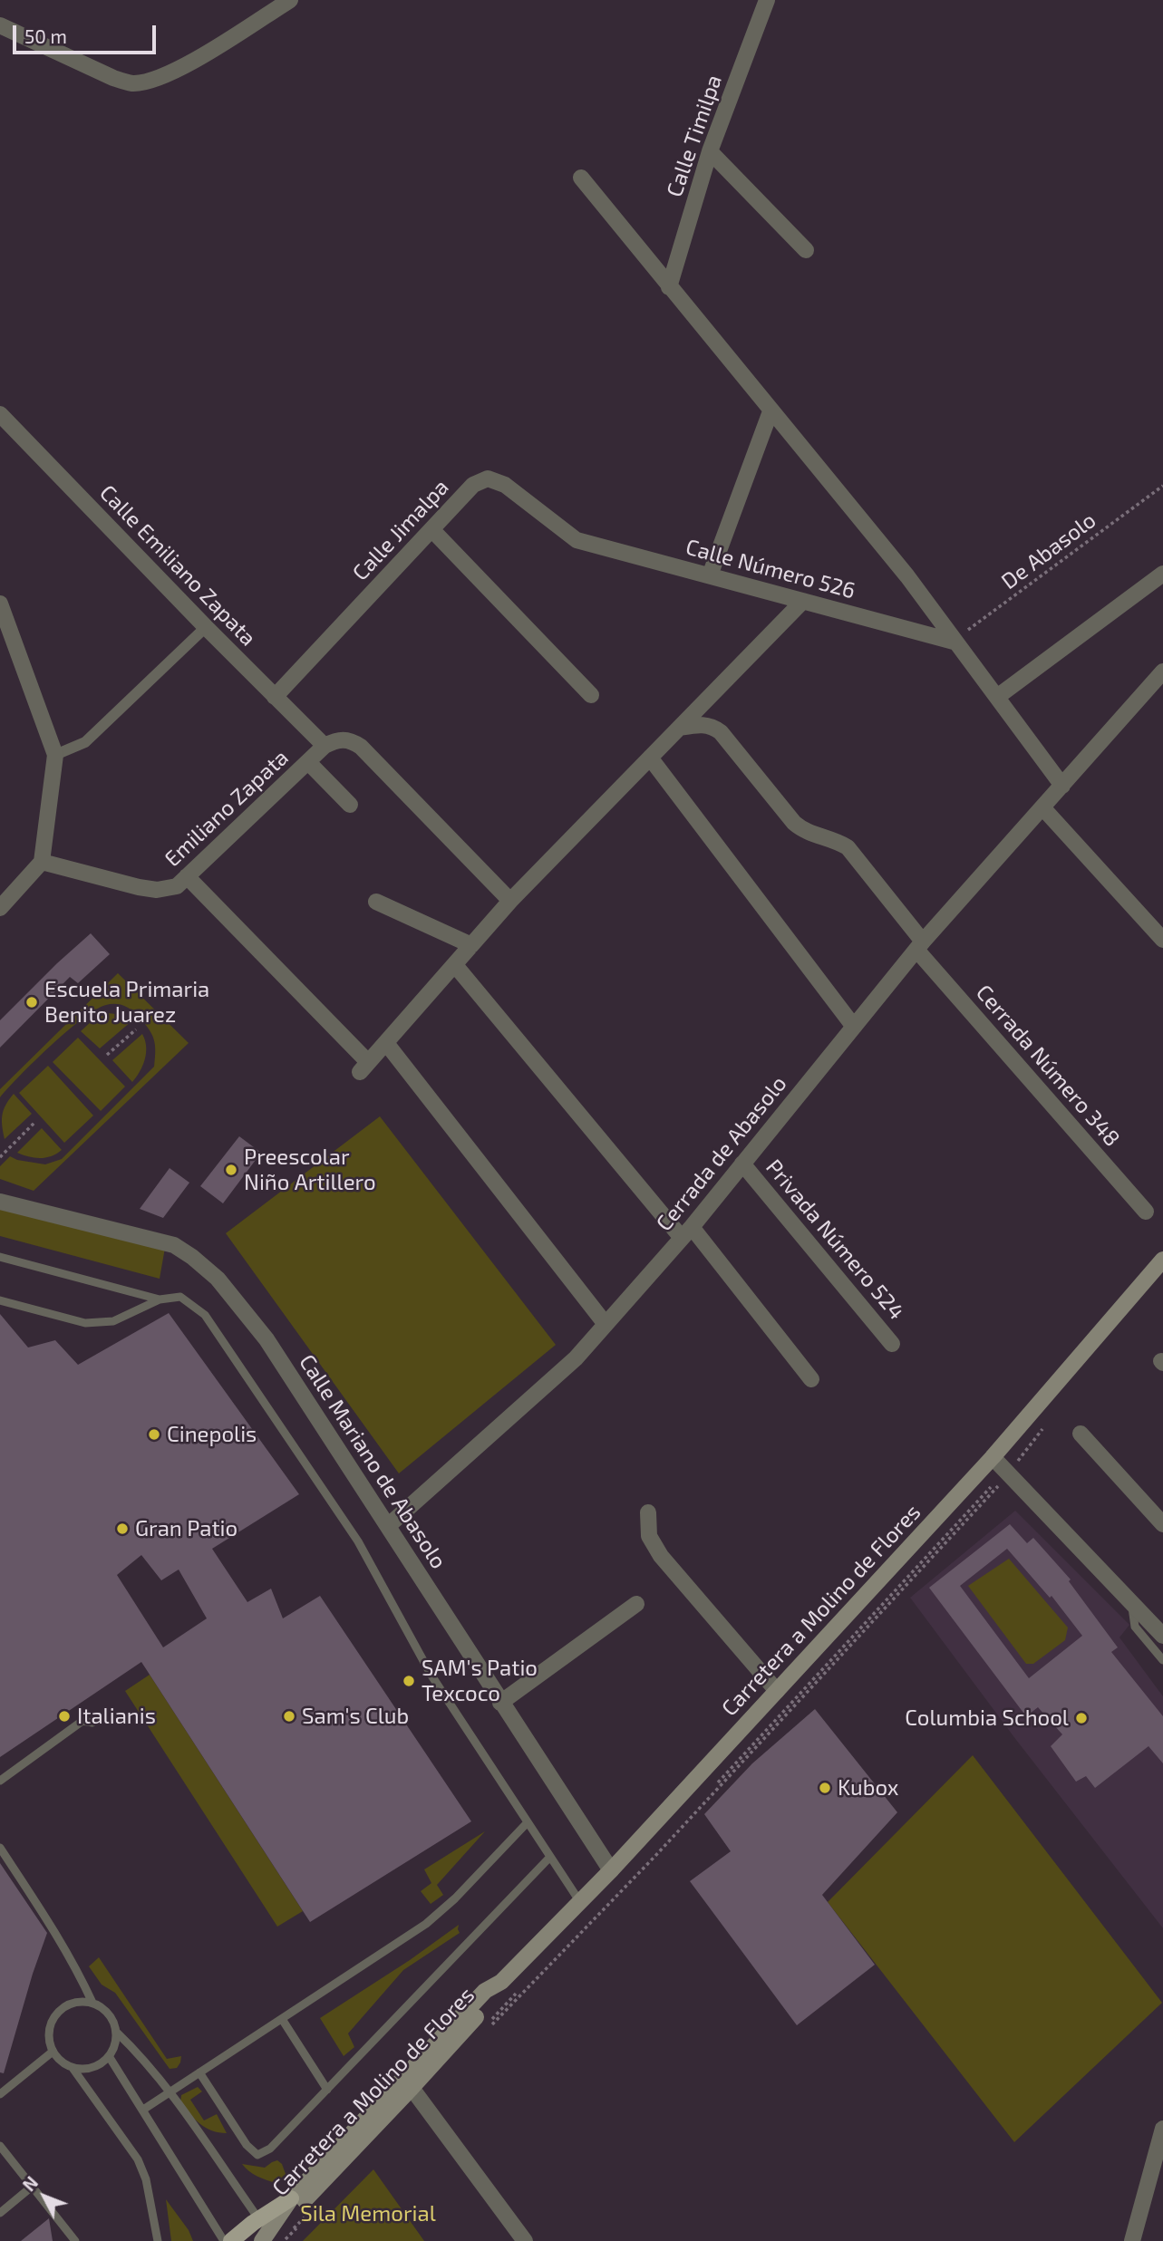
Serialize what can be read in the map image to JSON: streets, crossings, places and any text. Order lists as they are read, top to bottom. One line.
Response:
{"streets":{"main road":["Carretera a Molino de Flores"],"street":["Calle Timilpa","Calle Jimalpa","Calle Emiliano Zapata","Calle Número 526","Emiliano Zapata","Cerrada Número 348","Cerrada de Abasolo","Privada Número 524","Calle Mariano de Abasolo"],"path":["De Abasolo"]},"crossings":[["Calle Jimalpa","Calle Emiliano Zapata"],["Calle Jimalpa","Calle Número 526"],["De Abasolo","Calle Número 526"],["Calle Emiliano Zapata","Emiliano Zapata"],["Cerrada Número 348","Cerrada de Abasolo"],["Cerrada de Abasolo","Privada Número 524"],["Cerrada de Abasolo","Calle Mariano de Abasolo"],["Calle Mariano de Abasolo","Carretera a Molino de Flores"]],"parks":["Sila Memorial"],"places":["Escuela Primaria Benito Juarez","Preescolar Niño Artillero","Cinepolis","Gran Patio","SAM's Patio Texcoco","Italianis","Sam's Club","Columbia School","Kubox"],"scale_bar":"50 m","north":"top left"}
